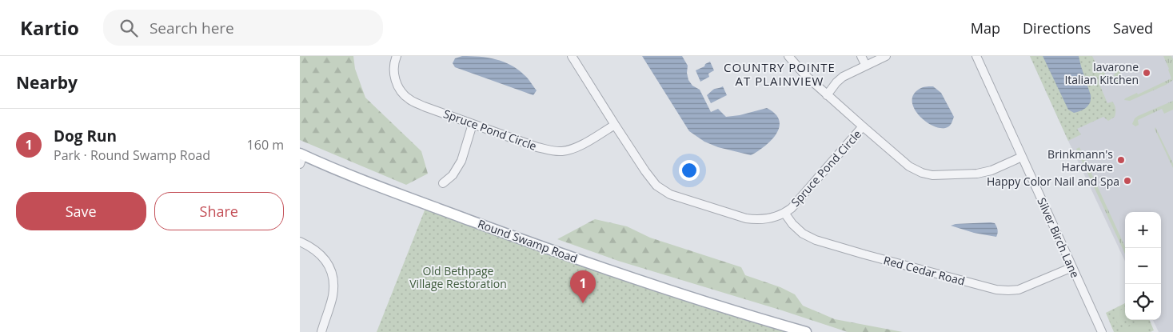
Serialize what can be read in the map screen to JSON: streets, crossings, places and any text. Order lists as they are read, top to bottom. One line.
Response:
{"streets":{"main road":["Round Swamp Road"],"street":["Spruce Pond Circle","Silver Birch Lane","Red Cedar Road"]},"crossings":[["Spruce Pond Circle","Red Cedar Road"],["Silver Birch Lane","Red Cedar Road"]],"districts":["COUNTRY POINTE AT PLAINVIEW"],"parks":["Old Bethpage Village Restoration"],"places":["Iavarone Italian Kitchen","Brinkmann's Hardware","Happy Color Nail and Spa"],"page":{"header":"Kartio","search":"Search here","nav":["Map","Directions","Saved"],"heading":"Nearby","list":[{"mark":"1","name":"Dog Run","note":"Park · Round Swamp Road","value":"160 m"}],"buttons":["Save","Share"],"map_buttons":["+","−"],"pins":"1"}}
